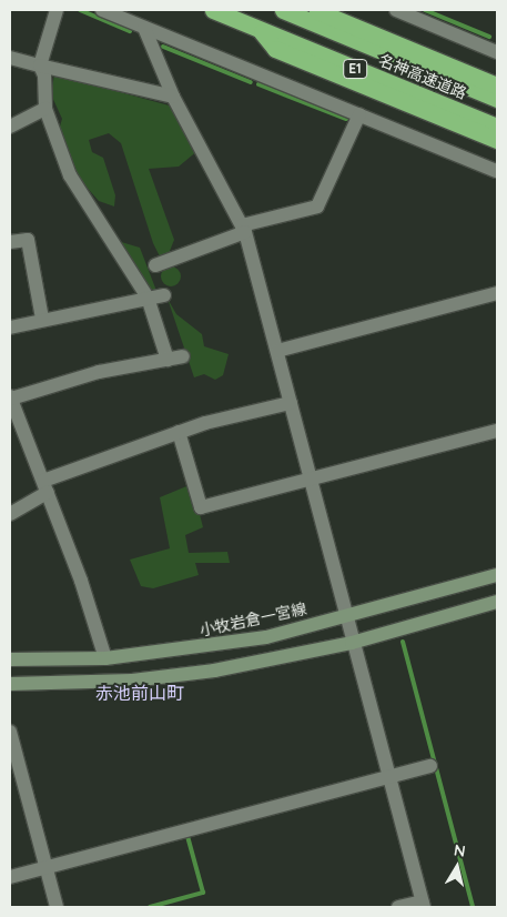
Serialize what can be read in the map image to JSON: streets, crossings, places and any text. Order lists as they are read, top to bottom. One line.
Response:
{"streets":{"highway":["E1","名神高速道路"],"main road":["小牧岩倉一宮線"]},"districts":["赤池前山町"],"north":"top"}
